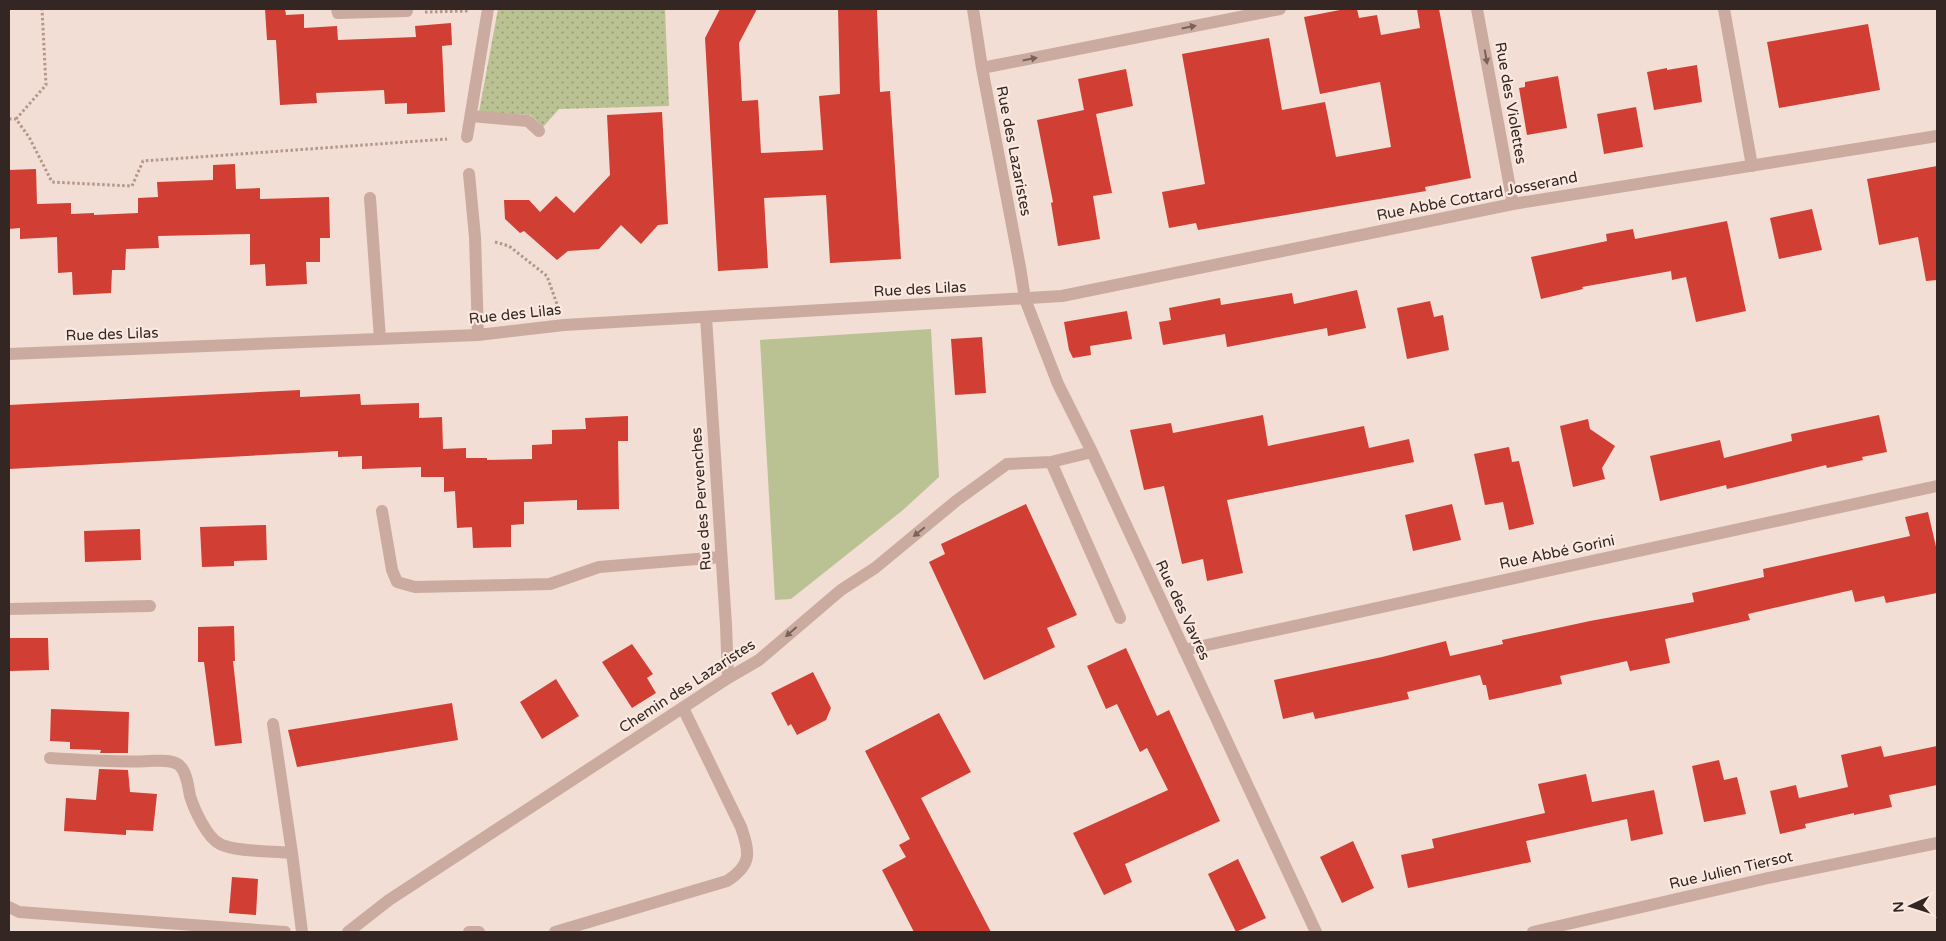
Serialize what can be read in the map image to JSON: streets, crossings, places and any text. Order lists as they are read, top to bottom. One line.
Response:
{"streets":{"street":["Rue des Violettes","Rue des Lazaristes","Rue Abbé Cottard Josserand","Rue des Lilas","Rue des Pervenches","Rue Abbé Gorini","Rue des Vavres","Chemin des Lazaristes","Rue Julien Tiersot"]},"crossings":[["Rue des Violettes","Rue Abbé Cottard Josserand"],["Rue des Lazaristes","Rue Abbé Cottard Josserand"],["Rue des Lazaristes","Rue des Lilas"],["Rue des Lazaristes","Rue des Vavres"],["Rue Abbé Cottard Josserand","Rue des Lilas"],["Rue Abbé Cottard Josserand","Rue des Vavres"],["Rue des Lilas","Rue des Pervenches"],["Rue des Lilas","Rue des Vavres"],["Rue des Pervenches","Chemin des Lazaristes"],["Rue Abbé Gorini","Rue des Vavres"],["Rue des Vavres","Chemin des Lazaristes"]],"one_way":["Rue des Violettes","Chemin des Lazaristes"],"north":"left"}
